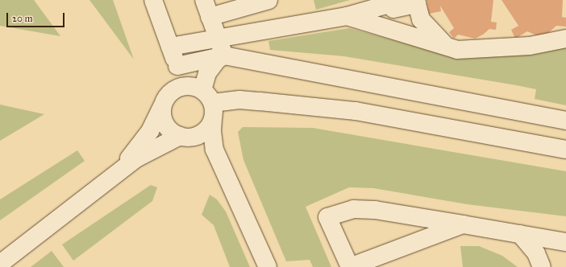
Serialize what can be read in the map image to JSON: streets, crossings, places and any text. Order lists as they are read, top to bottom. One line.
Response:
{"scale_bar":"20 m"}
